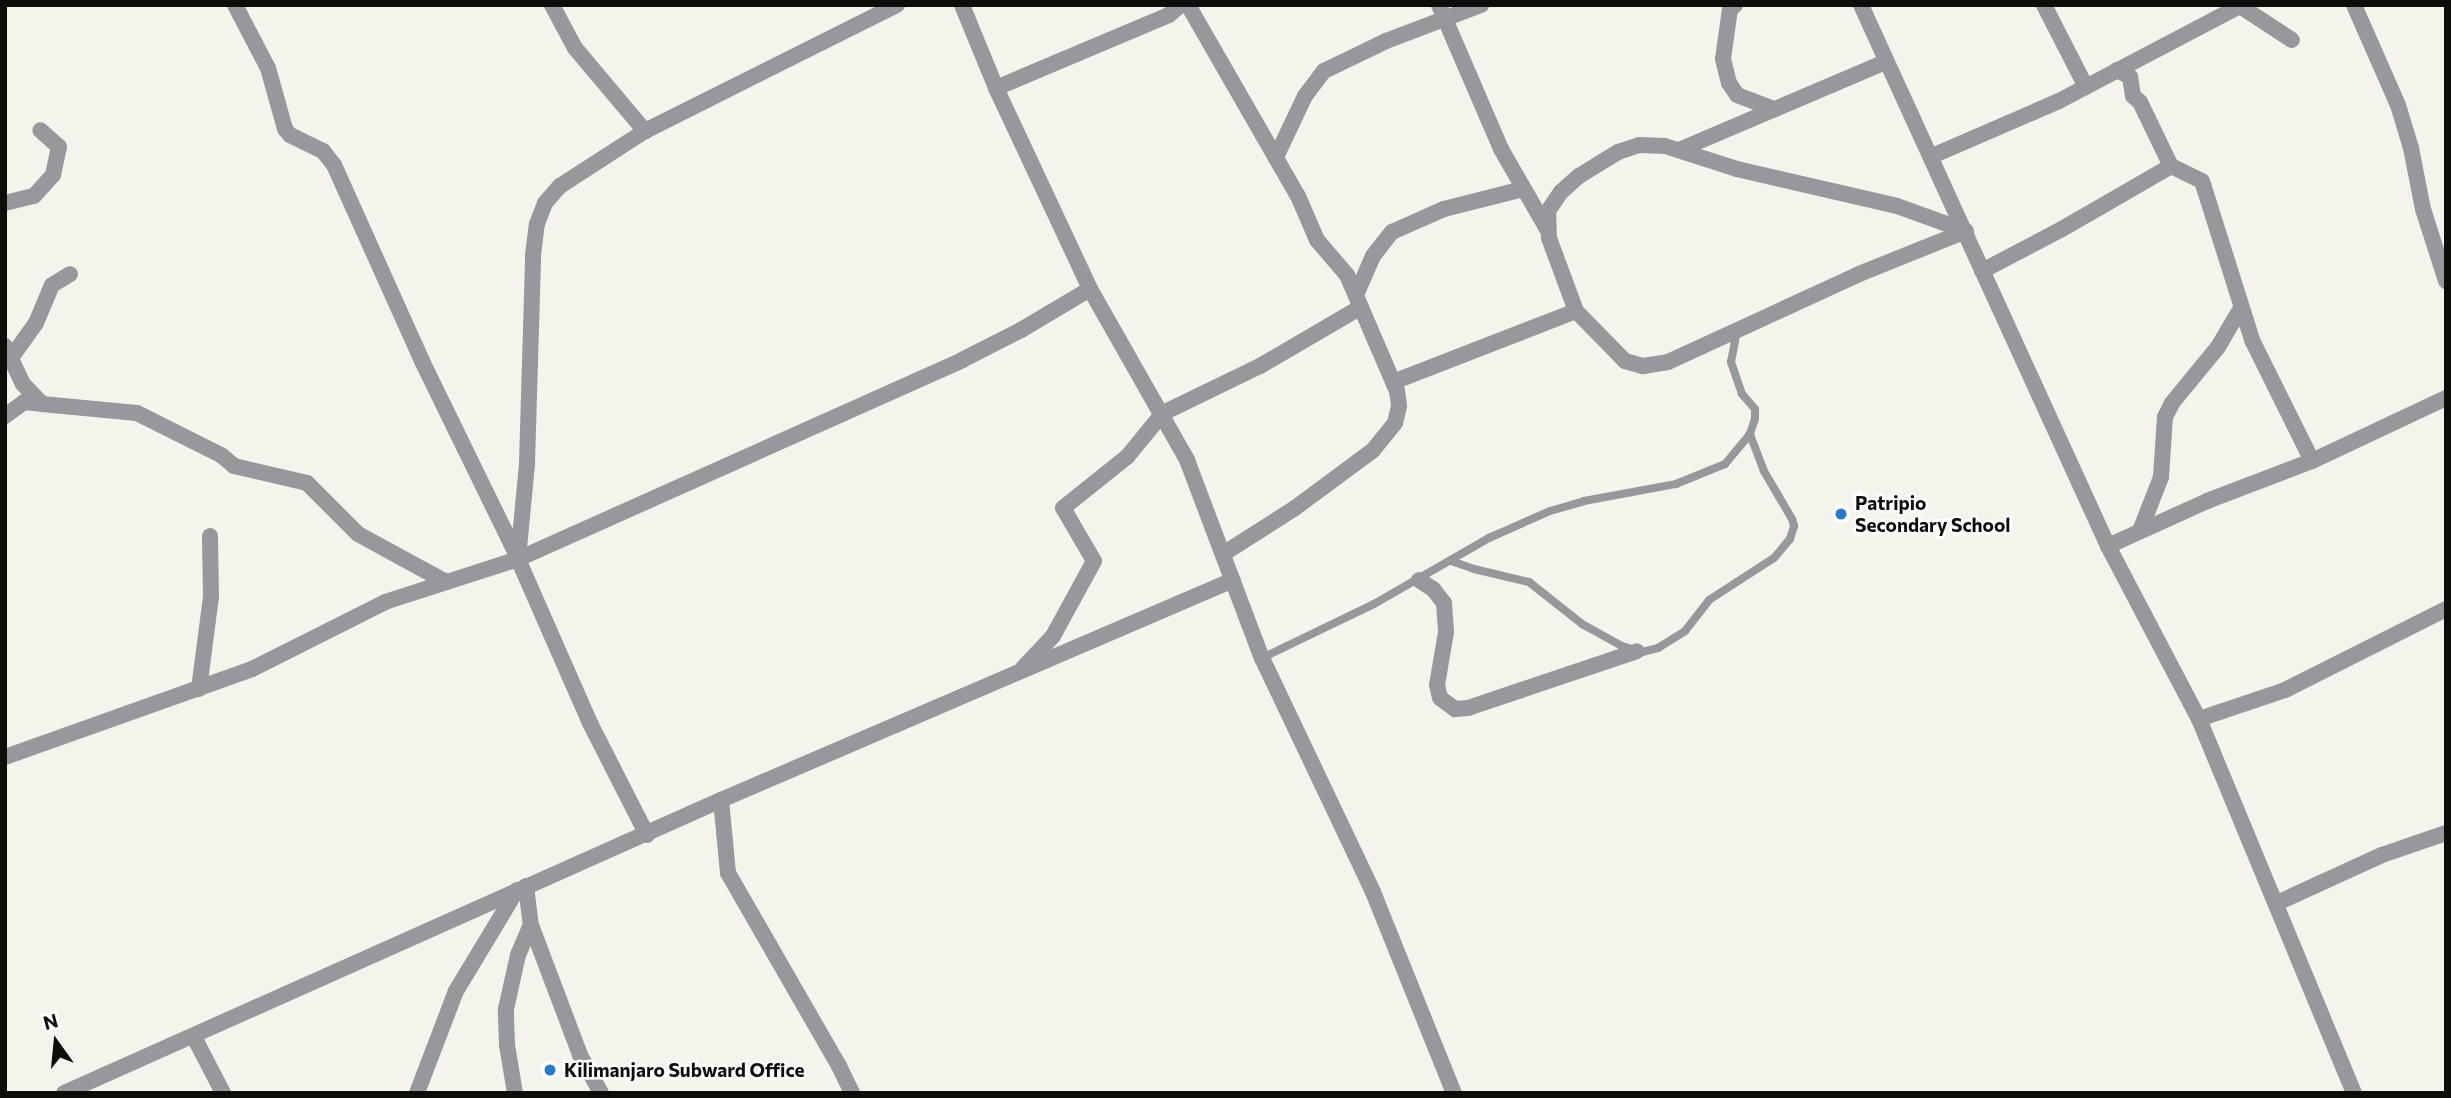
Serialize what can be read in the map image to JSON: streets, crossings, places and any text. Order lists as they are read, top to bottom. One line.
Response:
{"places":["Patripio Secondary School","Kilimanjaro Subward Office"],"north":"top"}
